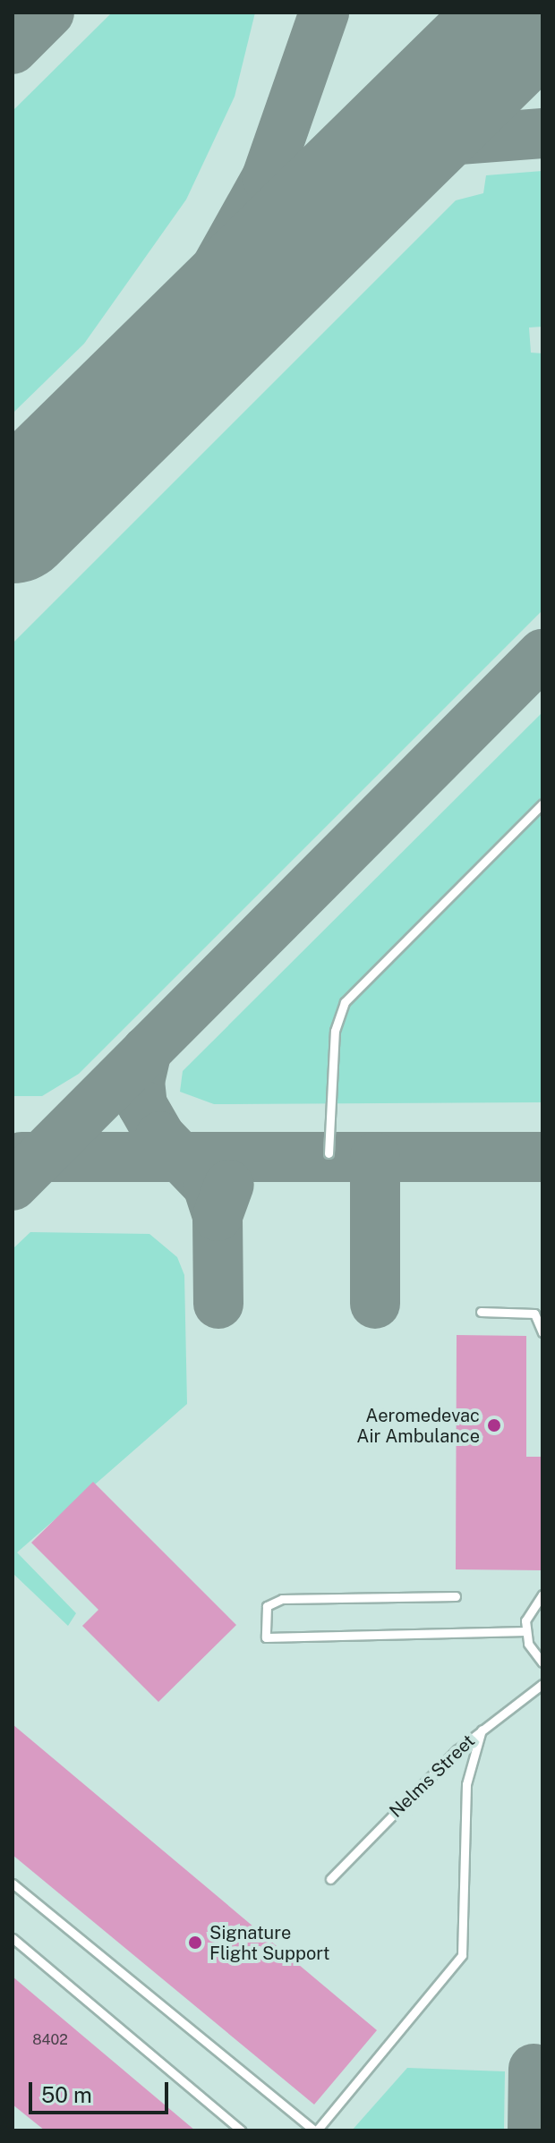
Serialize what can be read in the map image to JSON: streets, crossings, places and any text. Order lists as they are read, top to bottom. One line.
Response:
{"streets":{"lane":["Nelms Street"]},"places":["Aeromedevac Air Ambulance","Signature Flight Support"],"house_numbers":["8402"],"scale_bar":"50 m"}
